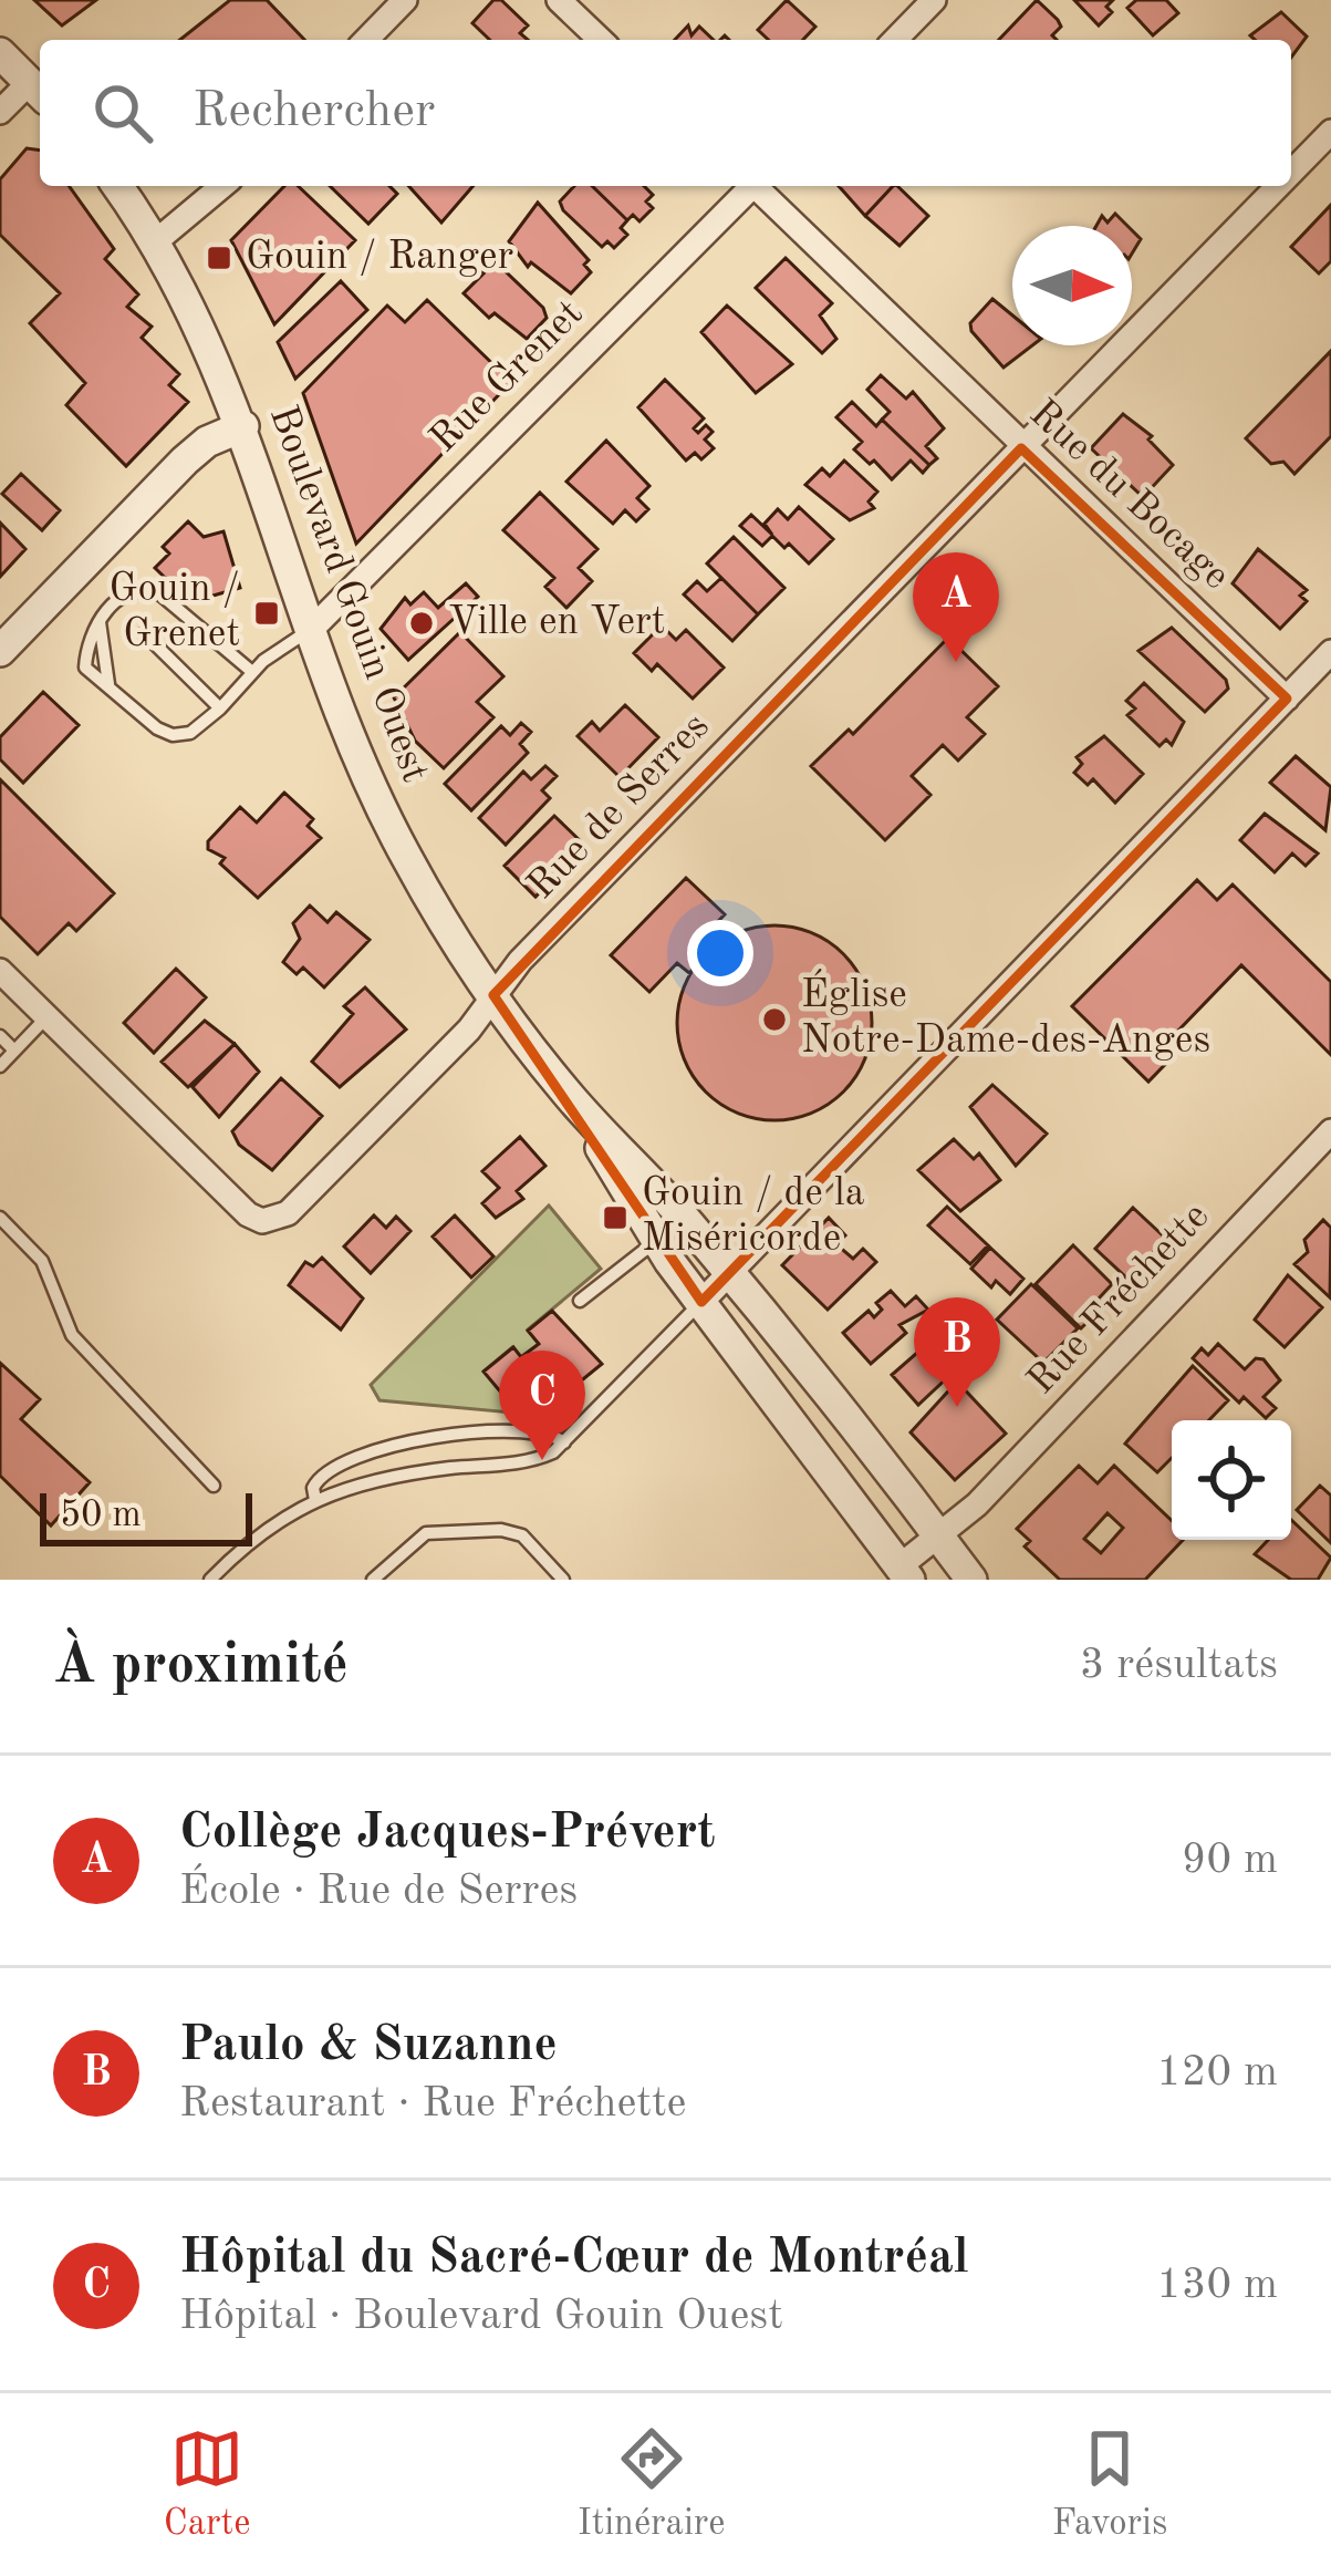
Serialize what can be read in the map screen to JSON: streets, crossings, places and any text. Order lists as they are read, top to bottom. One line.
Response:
{"streets":{"street":["Rue Grenet","Rue du Bocage","Boulevard Gouin Ouest","Rue de Serres","Rue Fréchette"]},"crossings":[["Rue Grenet","Boulevard Gouin Ouest"],["Rue du Bocage","Rue de Serres"],["Boulevard Gouin Ouest","Rue de Serres"],["Boulevard Gouin Ouest","Rue Fréchette"]],"places":{"transit":["Gouin / Ranger","Gouin / Grenet","Gouin / de la Miséricorde"],"other":["Ville en Vert","Église Notre-Dame-des-Anges"]},"scale_bar":"50 m","north":"right","page":{"search":"Rechercher","pins":["A","B","C"],"scale":"50 m","heading":["À proximité","3 résultats"],"list":[{"mark":"A","name":"Collège Jacques-Prévert","note":"École · Rue de Serres","value":"90 m"},{"mark":"B","name":"Paulo & Suzanne","note":"Restaurant · Rue Fréchette","value":"120 m"},{"mark":"C","name":"Hôpital du Sacré-Cœur de Montréal","note":"Hôpital · Boulevard Gouin Ouest","value":"130 m"}],"nav":["Carte","Itinéraire","Favoris"]}}
